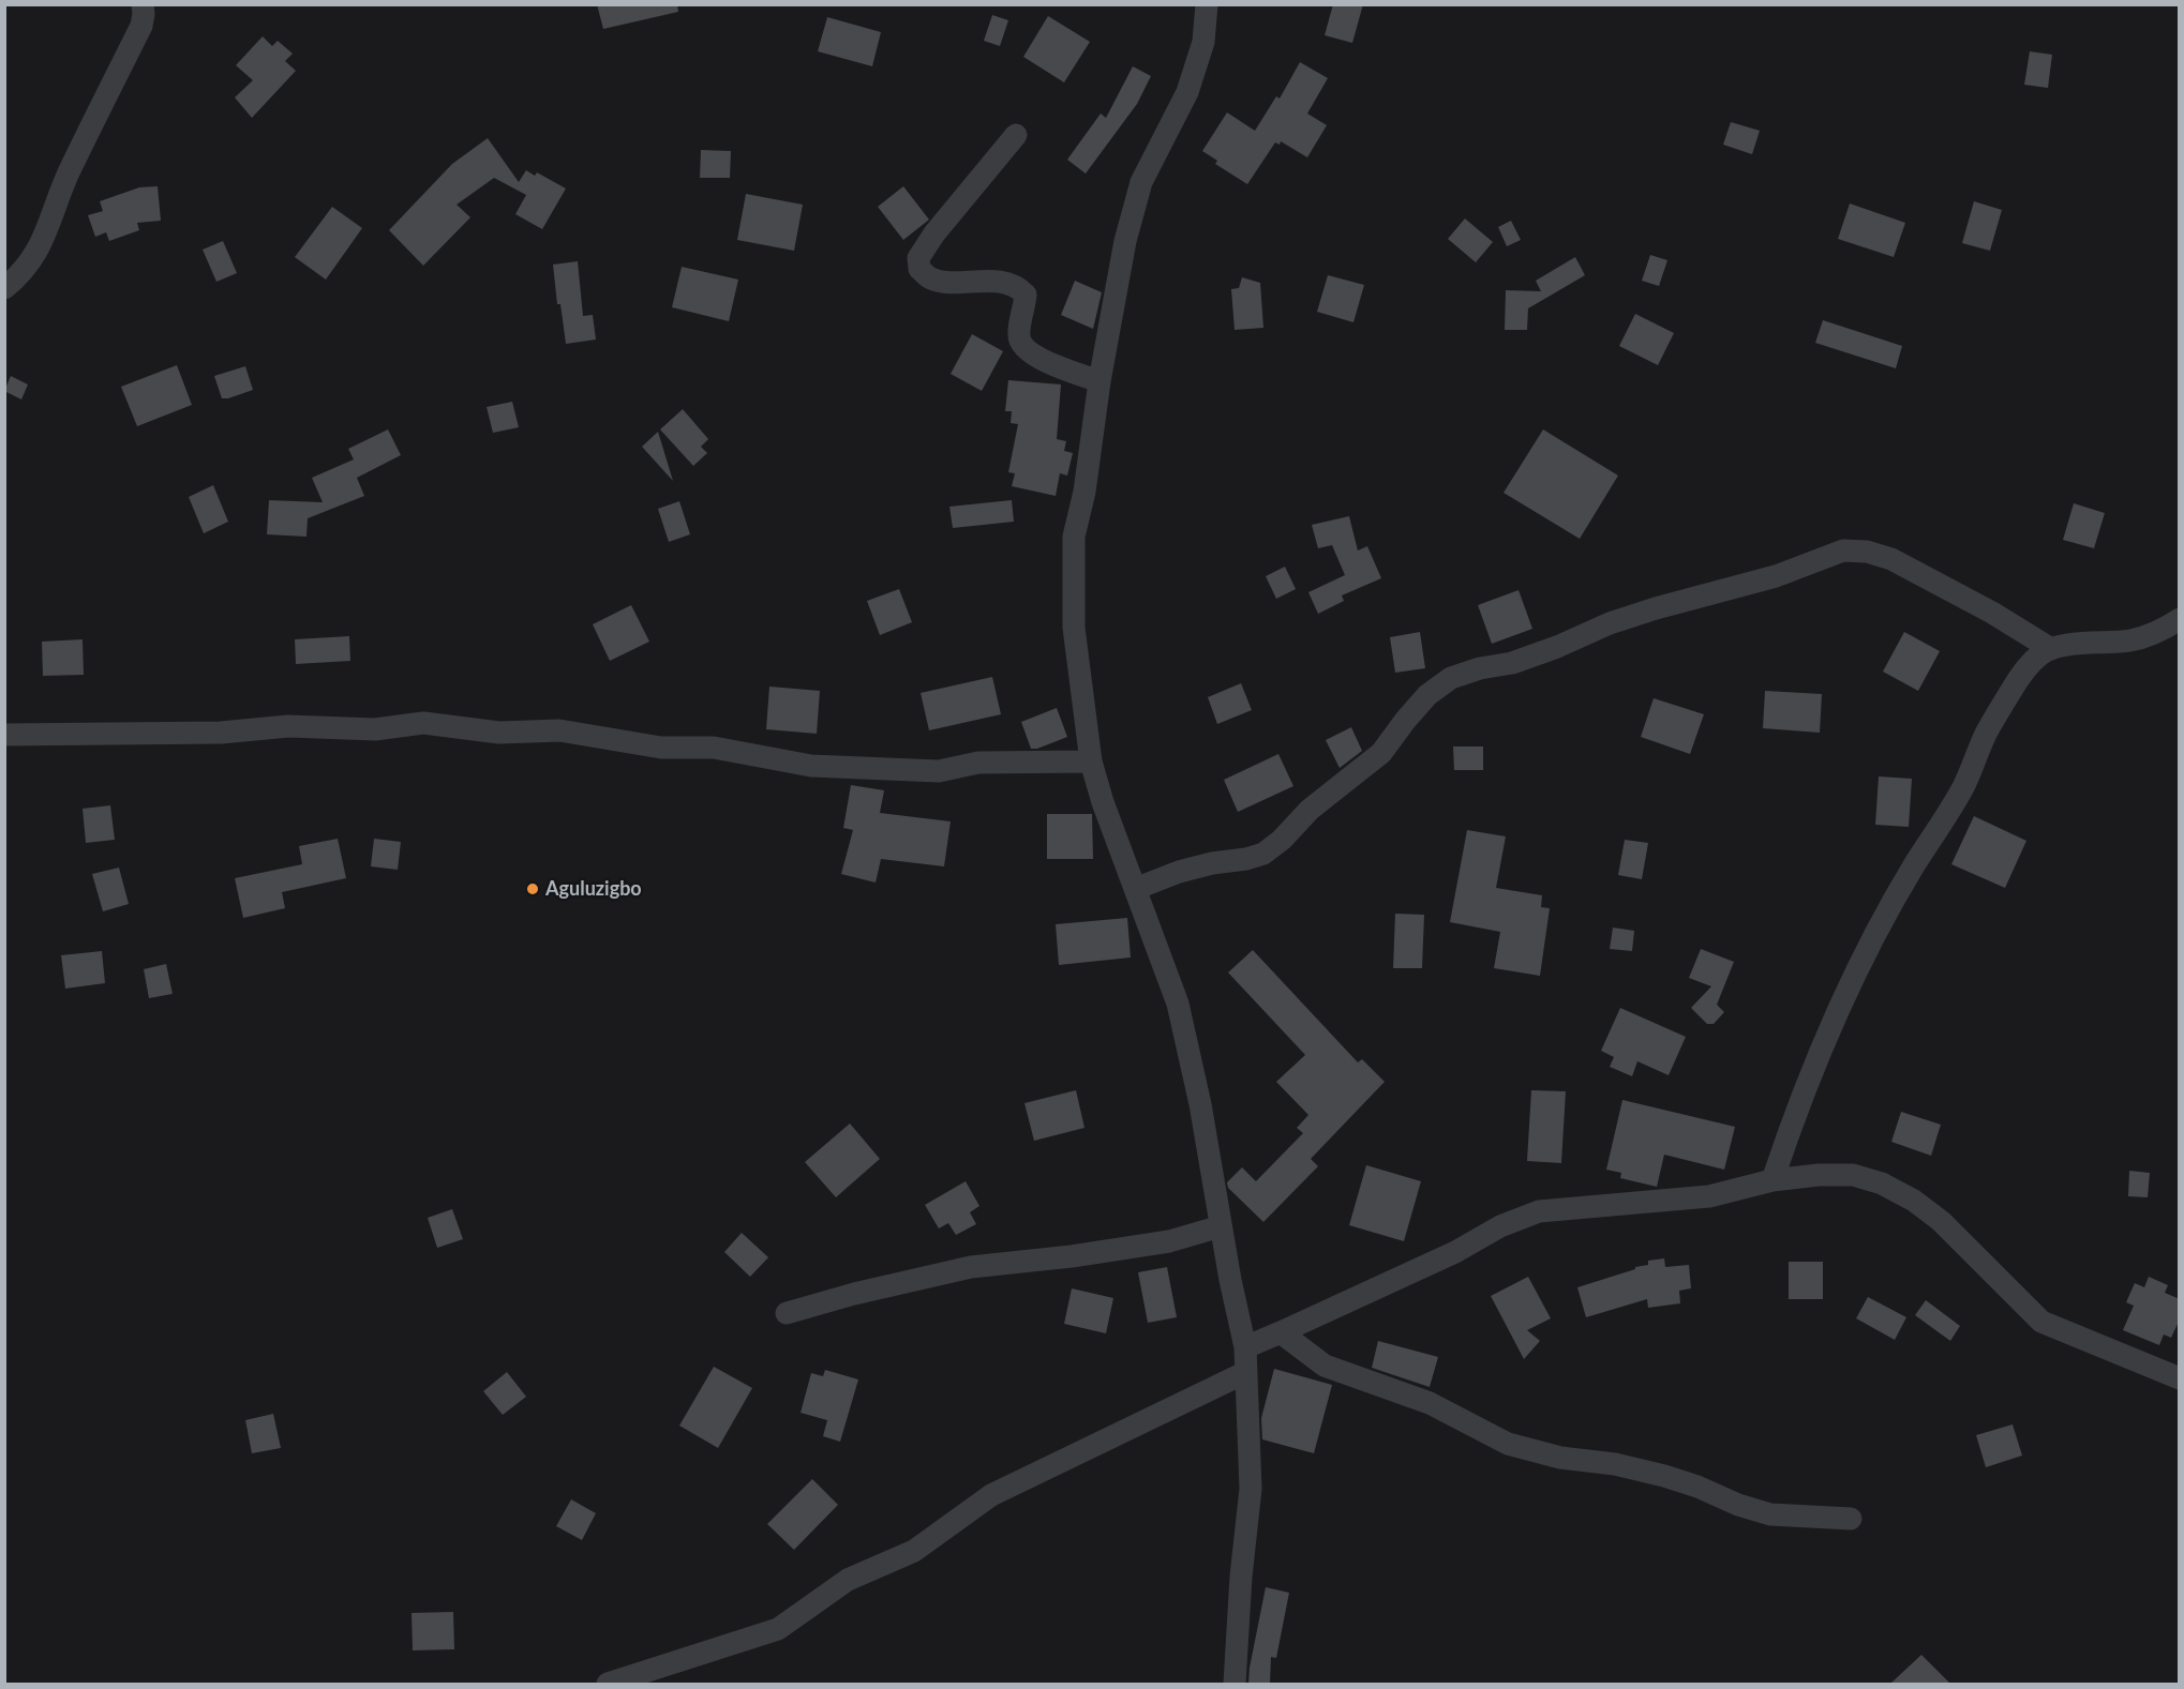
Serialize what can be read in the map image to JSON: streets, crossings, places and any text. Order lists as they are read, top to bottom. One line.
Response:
{"places":["Aguluzigbo"]}
